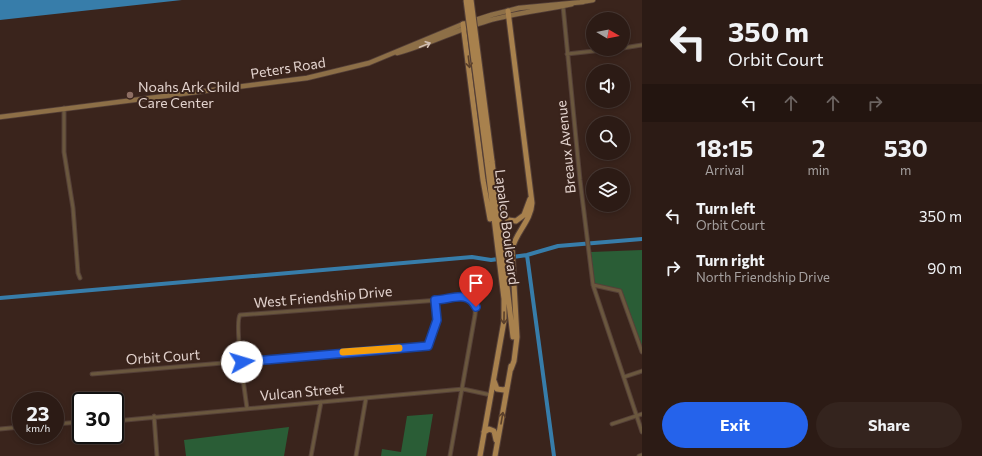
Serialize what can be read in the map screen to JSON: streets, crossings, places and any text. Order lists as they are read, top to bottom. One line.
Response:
{"streets":{"main road":["Peters Road","Lapalco Boulevard"],"street":["Breaux Avenue","West Friendship Drive","Orbit Court","Vulcan Street"]},"crossings":[["Peters Road","Breaux Avenue"],["Lapalco Boulevard","Vulcan Street"],["West Friendship Drive","Orbit Court"],["West Friendship Drive","Vulcan Street"]],"places":["Noahs Ark Child Care Center"],"north":"right","page":{"turn":["350 m","Orbit Court"],"eta":["18:15","Arrival","2","min","530","m"],"list":[{"name":"Turn left","note":"Orbit Court","value":"350 m"},{"name":"Turn right","note":"North Friendship Drive","value":"90 m"}],"speed":"23 km/h","limit":"30","buttons":["Exit","Share"]}}
